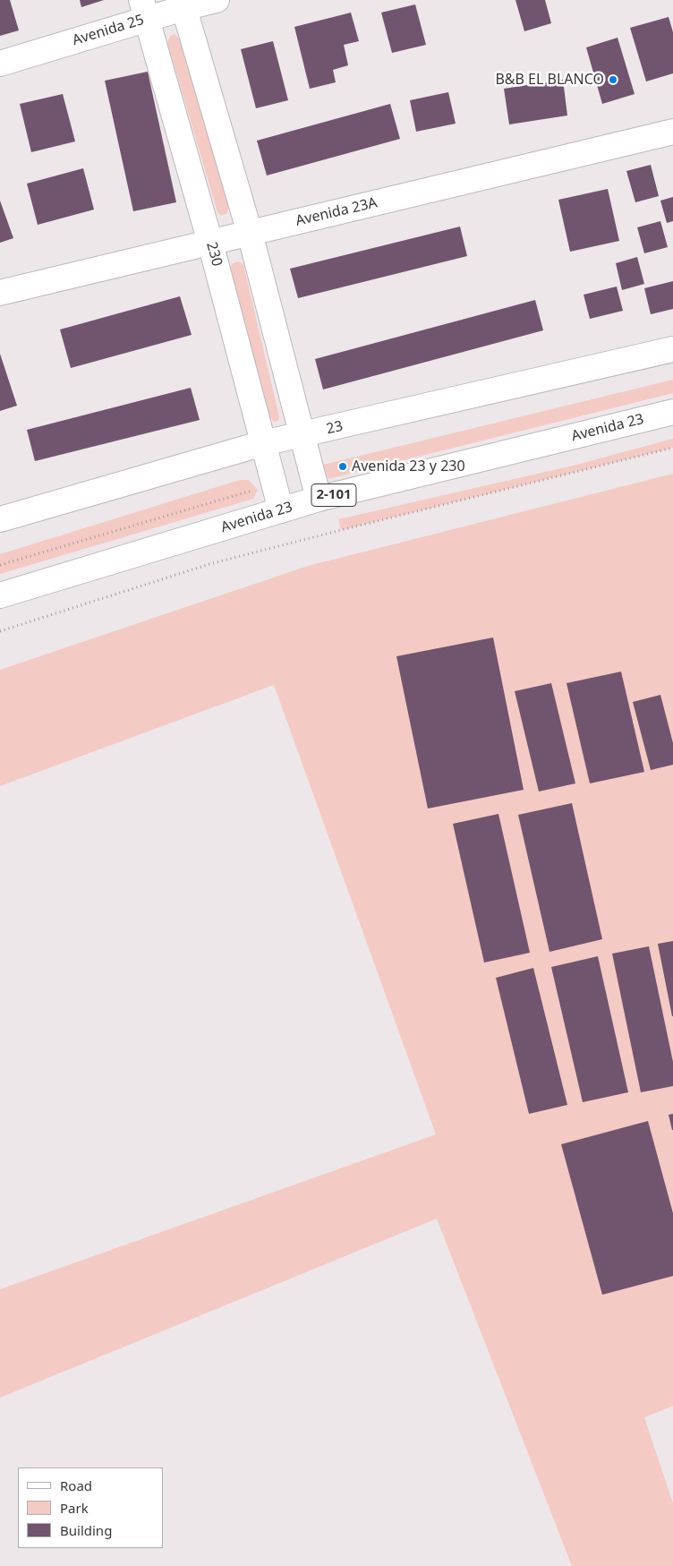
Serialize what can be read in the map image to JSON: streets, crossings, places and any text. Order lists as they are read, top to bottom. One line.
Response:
{"streets":{"street":["Avenida 25","Avenida 23A","230","23","Avenida 23","2-101"]},"crossings":[["Avenida 25","230"],["Avenida 23A","230"],["230","23"],["230","Avenida 23"]],"places":["B&B EL BLANCO","Avenida 23 y 230"],"legend":["Road","Park","Building"]}
